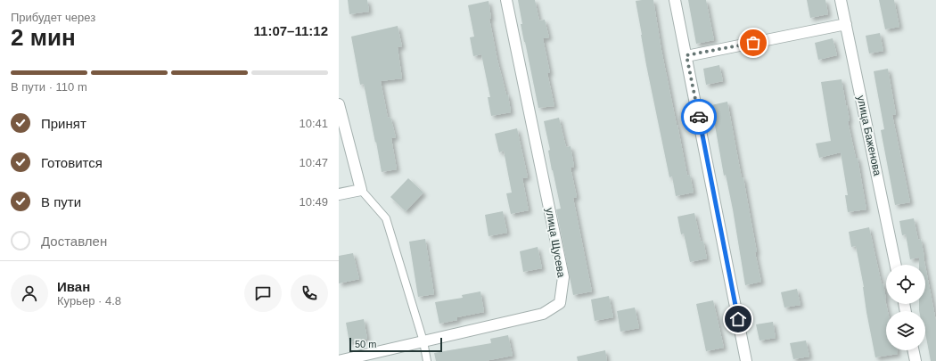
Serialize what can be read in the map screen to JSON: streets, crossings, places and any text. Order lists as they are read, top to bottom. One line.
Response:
{"streets":{"street":["улица Баженова","улица Щусева"]},"scale_bar":"50 m","page":{"heading":["2 мин","Прибудет через","11:07–11:12"],"panel":["Иван","Курьер · 4.8"],"bar":"В пути · 110 m","list":[["Принят","10:41"],["Готовится","10:47"],["В пути","10:49"],"Доставлен"],"scale":"50 m"}}
